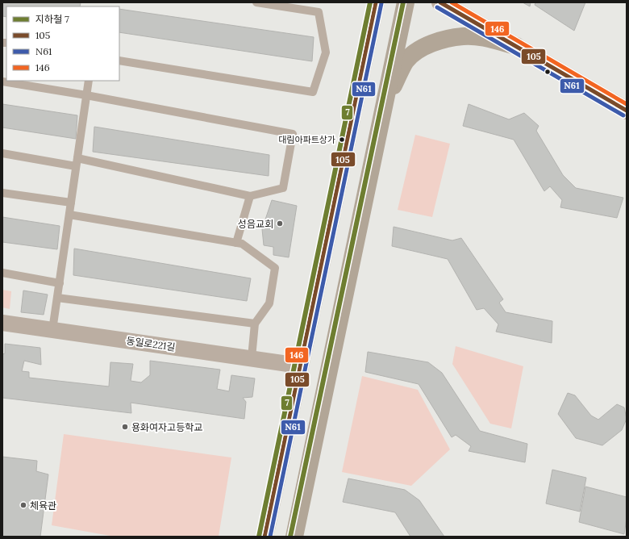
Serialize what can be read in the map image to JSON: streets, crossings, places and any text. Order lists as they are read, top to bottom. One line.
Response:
{"streets":{"street":["동일로221길"]},"places":["대림아파트상가","성음교회","용화여자고등학교","체육관"],"lines":["metro line 7","transit line 105","transit line 146","transit line N61"],"legend":["지하철 7","105","N61","146"]}
